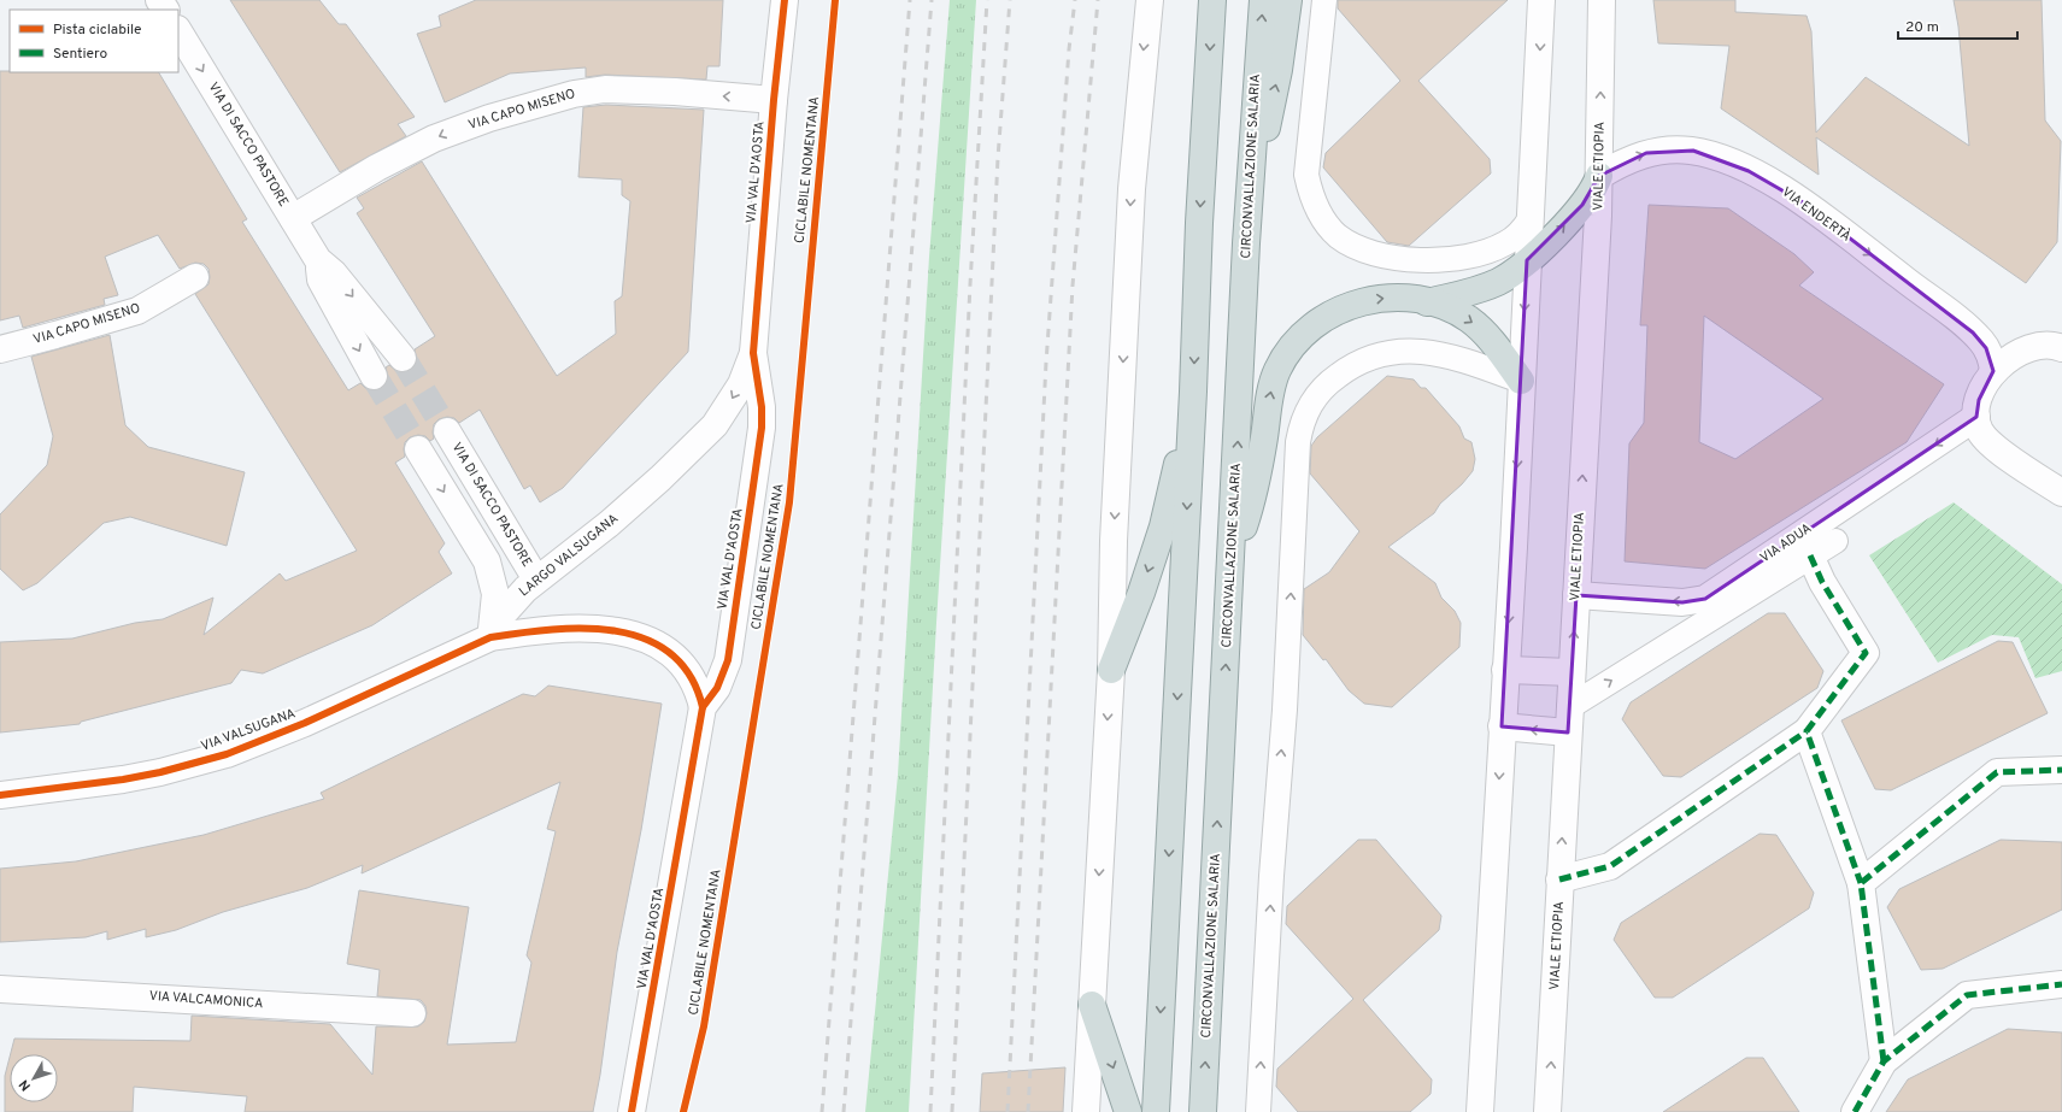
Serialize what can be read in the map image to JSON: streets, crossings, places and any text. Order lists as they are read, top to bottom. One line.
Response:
{"streets":{"highway":["CIRCONVALLAZIONE SALARIA"],"street":["VIA CAPO MISENO","VIA DI SACCO PASTORE","VIALE ETIOPIA","VIA VAL D'AOSTA","VIA ENDERTÀ","VIA ADUA","LARGO VALSUGANA","VIA VALSUGANA","VIA VALCAMONICA"],"cycle path":["CICLABILE NOMENTANA"]},"crossings":[["VIA CAPO MISENO","VIA DI SACCO PASTORE"],["VIA CAPO MISENO","VIA VAL D'AOSTA"],["VIA DI SACCO PASTORE","LARGO VALSUGANA"],["VIALE ETIOPIA","VIA ENDERTÀ"],["VIALE ETIOPIA","VIA ADUA"],["VIA VAL D'AOSTA","LARGO VALSUGANA"],["LARGO VALSUGANA","VIA VALSUGANA"]],"one_way":["VIA CAPO MISENO","VIA DI SACCO PASTORE","VIA ENDERTÀ","LARGO VALSUGANA"],"legend":["Pista ciclabile","Sentiero"],"scale_bar":"20 m","north":"bottom left"}
